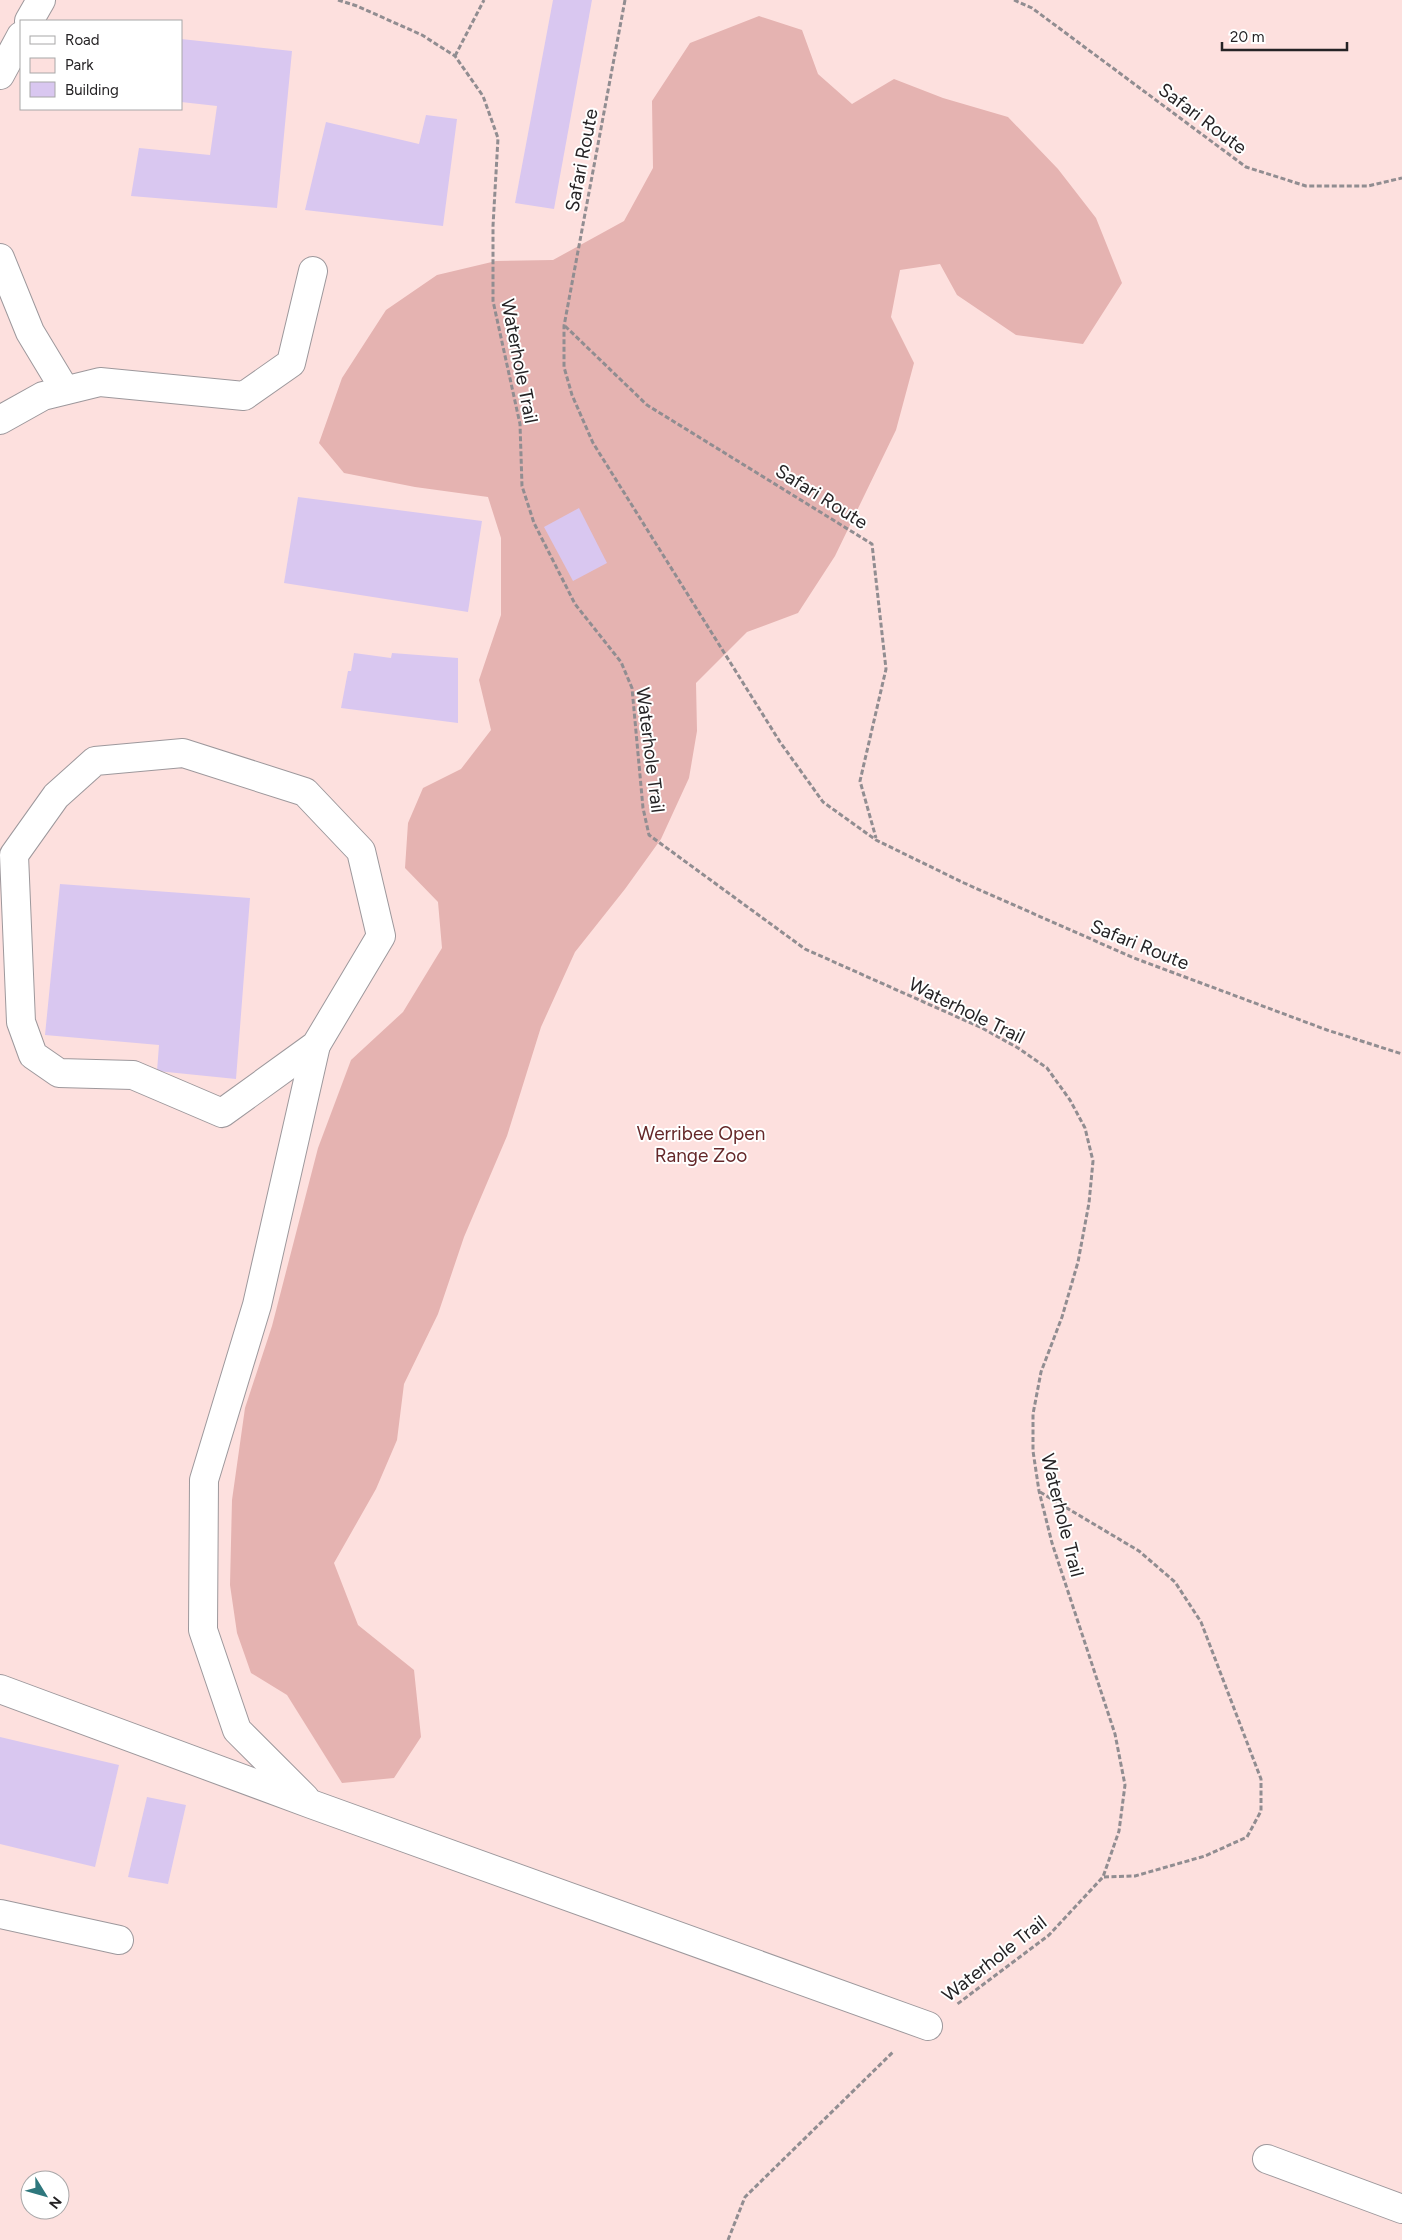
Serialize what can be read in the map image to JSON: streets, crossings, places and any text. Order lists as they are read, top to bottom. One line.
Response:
{"streets":{"path":["Safari Route","Waterhole Trail"]},"parks":["Werribee Open Range Zoo"],"legend":["Road","Park","Building"],"scale_bar":"20 m","north":"bottom right"}
